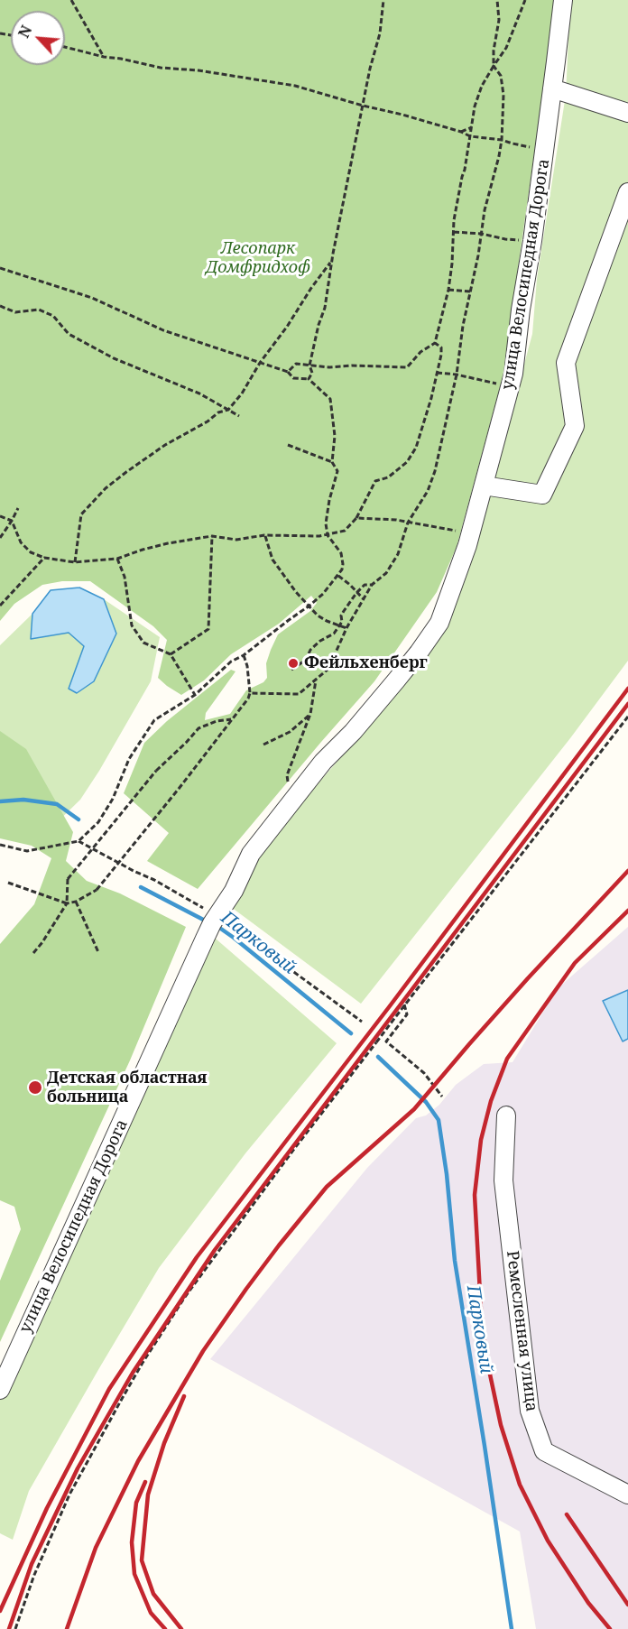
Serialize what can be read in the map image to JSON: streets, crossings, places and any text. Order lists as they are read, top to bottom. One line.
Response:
{"streets":{"street":["улица Велосипедная Дорога","Ремесленная улица"]},"water":["Парковый"],"parks":["Лесопарк Домфридхоф"],"places":["Фейльхенберг","Детская областная больница"],"north":"top left"}
